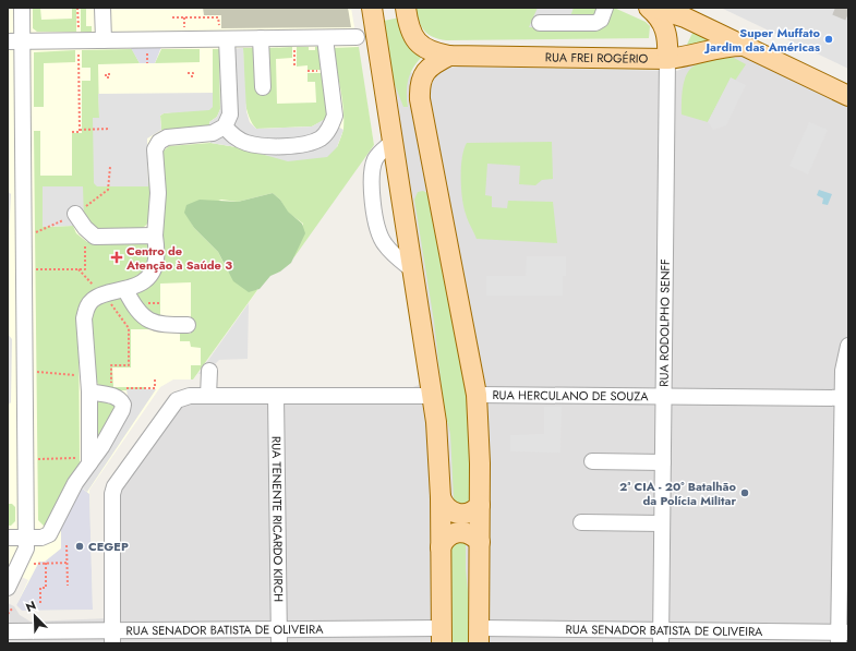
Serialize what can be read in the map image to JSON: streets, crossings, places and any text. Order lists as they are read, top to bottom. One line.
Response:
{"streets":{"main road":["RUA FREI ROGÉRIO","RUA RODOLPHO SENFF"],"street":["RUA HERCULANO DE SOUZA","RUA TENENTE RICARDO KIRCH","RUA SENADOR BATISTA DE OLIVEIRA"]},"crossings":[["RUA FREI ROGÉRIO","RUA RODOLPHO SENFF"],["RUA RODOLPHO SENFF","RUA HERCULANO DE SOUZA"],["RUA RODOLPHO SENFF","RUA SENADOR BATISTA DE OLIVEIRA"],["RUA TENENTE RICARDO KIRCH","RUA SENADOR BATISTA DE OLIVEIRA"]],"places":{"other":["Super Muffato Jardim das Américas","2ª CIA - 20º Batalhão da Polícia Militar","CEGEP"],"health":["Centro de Atenção à Saúde 3"]},"north":"top left"}
